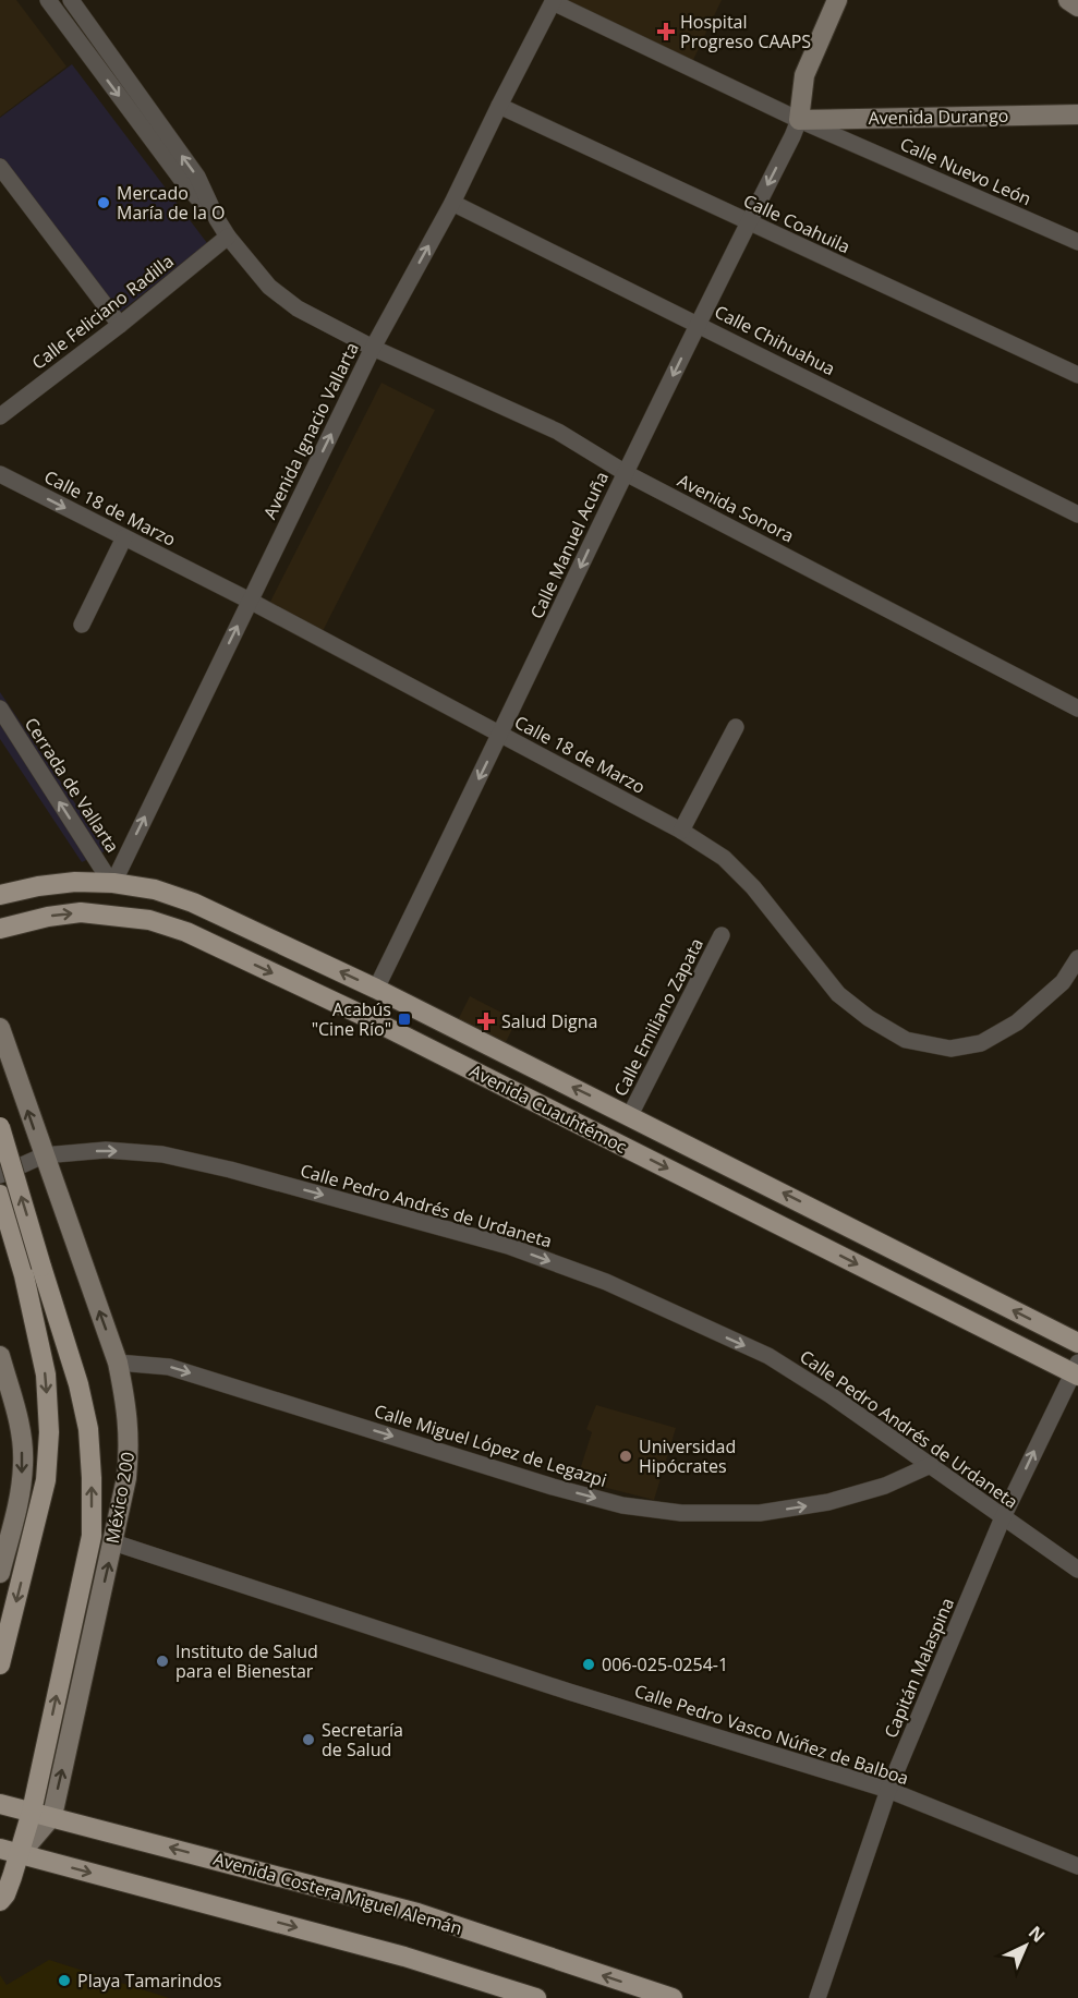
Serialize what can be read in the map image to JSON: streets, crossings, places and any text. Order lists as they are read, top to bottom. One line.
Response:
{"streets":{"main road":["Avenida Cuauhtémoc","Avenida Costera Miguel Alemán"],"street":["Avenida Durango","Calle Nuevo León","Calle Coahuila","Calle Feliciano Radilla","Calle Chihuahua","Avenida Ignacio Vallarta","Calle 18 de Marzo","Avenida Sonora","Calle Manuel Acuña","Cerrada de Vallarta","Calle Emiliano Zapata","Calle Pedro Andrés de Urdaneta","Calle Miguel López de Legazpi","México 200","Capitán Malaspina","Calle Pedro Vasco Núñez de Balboa"]},"crossings":[["Avenida Durango","Calle Nuevo León"],["Avenida Durango","Calle Manuel Acuña"],["Calle Nuevo León","Avenida Ignacio Vallarta"],["Calle Nuevo León","Calle Manuel Acuña"],["Calle Coahuila","Avenida Ignacio Vallarta"],["Calle Coahuila","Calle Manuel Acuña"],["Calle Feliciano Radilla","Avenida Sonora"],["Calle Chihuahua","Avenida Ignacio Vallarta"],["Calle Chihuahua","Calle Manuel Acuña"],["Avenida Ignacio Vallarta","Calle 18 de Marzo"],["Avenida Ignacio Vallarta","Avenida Sonora"],["Avenida Ignacio Vallarta","Cerrada de Vallarta"],["Avenida Ignacio Vallarta","Avenida Cuauhtémoc"],["Calle 18 de Marzo","Calle Manuel Acuña"],["Avenida Sonora","Calle Manuel Acuña"],["Calle Manuel Acuña","Avenida Cuauhtémoc"],["Cerrada de Vallarta","Avenida Cuauhtémoc"],["Calle Emiliano Zapata","Avenida Cuauhtémoc"],["Avenida Cuauhtémoc","Capitán Malaspina"],["Calle Pedro Andrés de Urdaneta","Calle Miguel López de Legazpi"],["Calle Pedro Andrés de Urdaneta","México 200"],["Calle Pedro Andrés de Urdaneta","Capitán Malaspina"],["Calle Miguel López de Legazpi","México 200"],["México 200","Calle Pedro Vasco Núñez de Balboa"],["México 200","Avenida Costera Miguel Alemán"],["Capitán Malaspina","Calle Pedro Vasco Núñez de Balboa"]],"one_way":["Avenida Ignacio Vallarta","Calle Manuel Acuña","Cerrada de Vallarta","Calle Pedro Andrés de Urdaneta","Calle Miguel López de Legazpi","México 200"],"places":{"health":["Hospital Progreso CAAPS","Salud Digna"],"other":["Mercado María de la O","Universidad Hipócrates","Instituto de Salud para el Bienestar","006-025-0254-1","Secretaría de Salud","Playa Tamarindos"],"transit":["Acabús \"Cine Río\""]},"north":"top right"}
